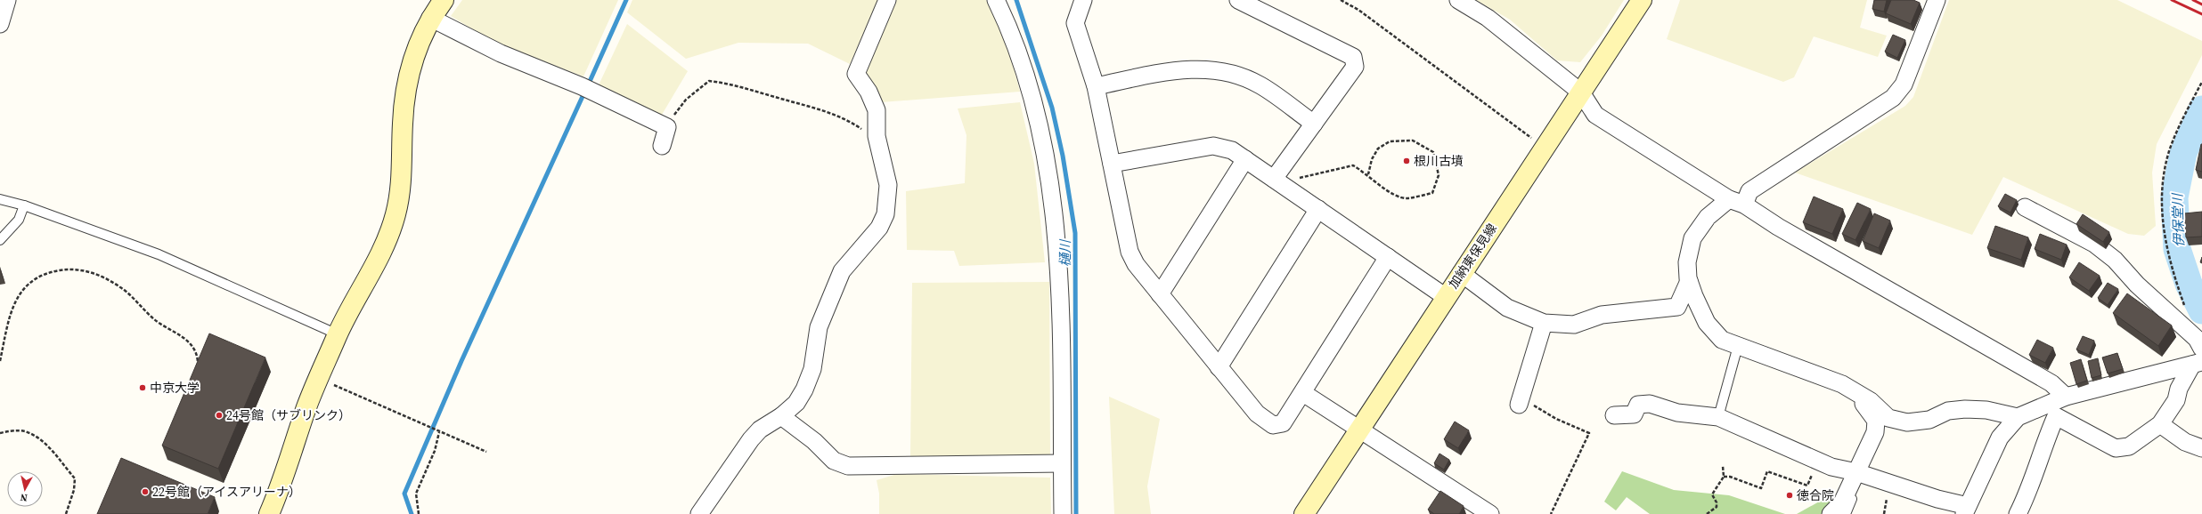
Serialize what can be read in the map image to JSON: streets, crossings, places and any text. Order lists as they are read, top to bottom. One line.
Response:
{"streets":{"main road":["加納東保見線"]},"water":["伊保堂川","樋川"],"places":["根川古墳","中京大学","24号館（サブリンク）","22号館（アイスアリーナ）","徳合院"],"north":"bottom"}
